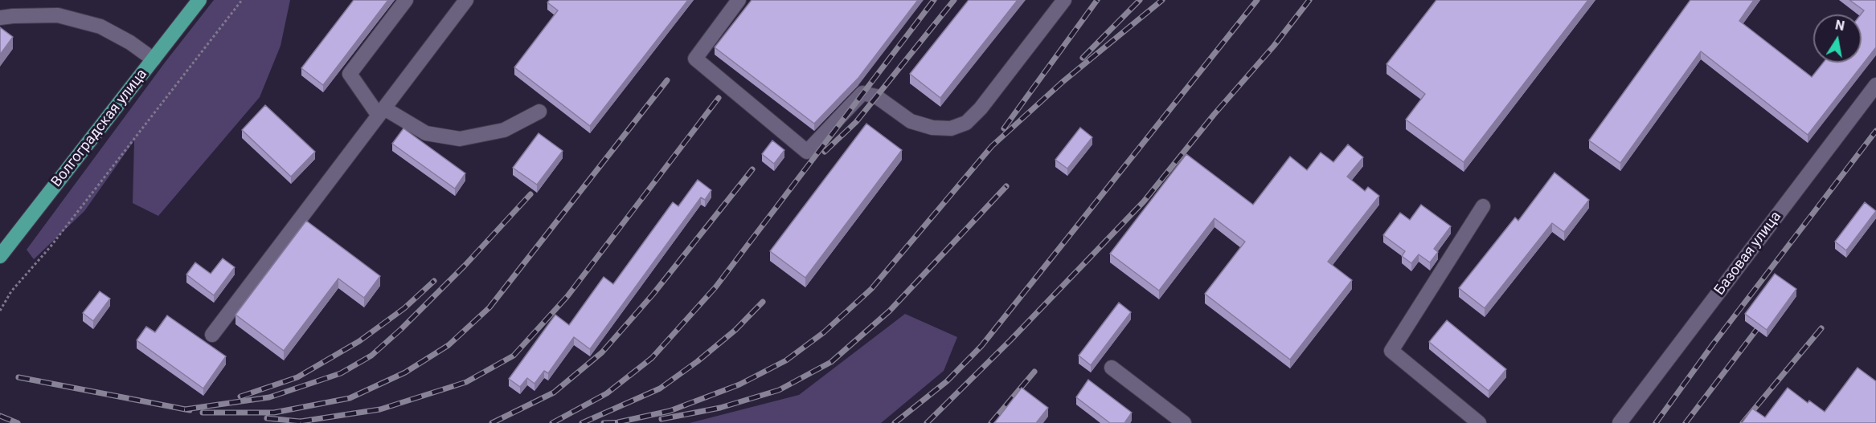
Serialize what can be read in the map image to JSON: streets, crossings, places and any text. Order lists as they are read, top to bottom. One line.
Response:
{"streets":{"main road":["Волгоградская улица"],"street":["Базовая улица"]},"north":"top"}
